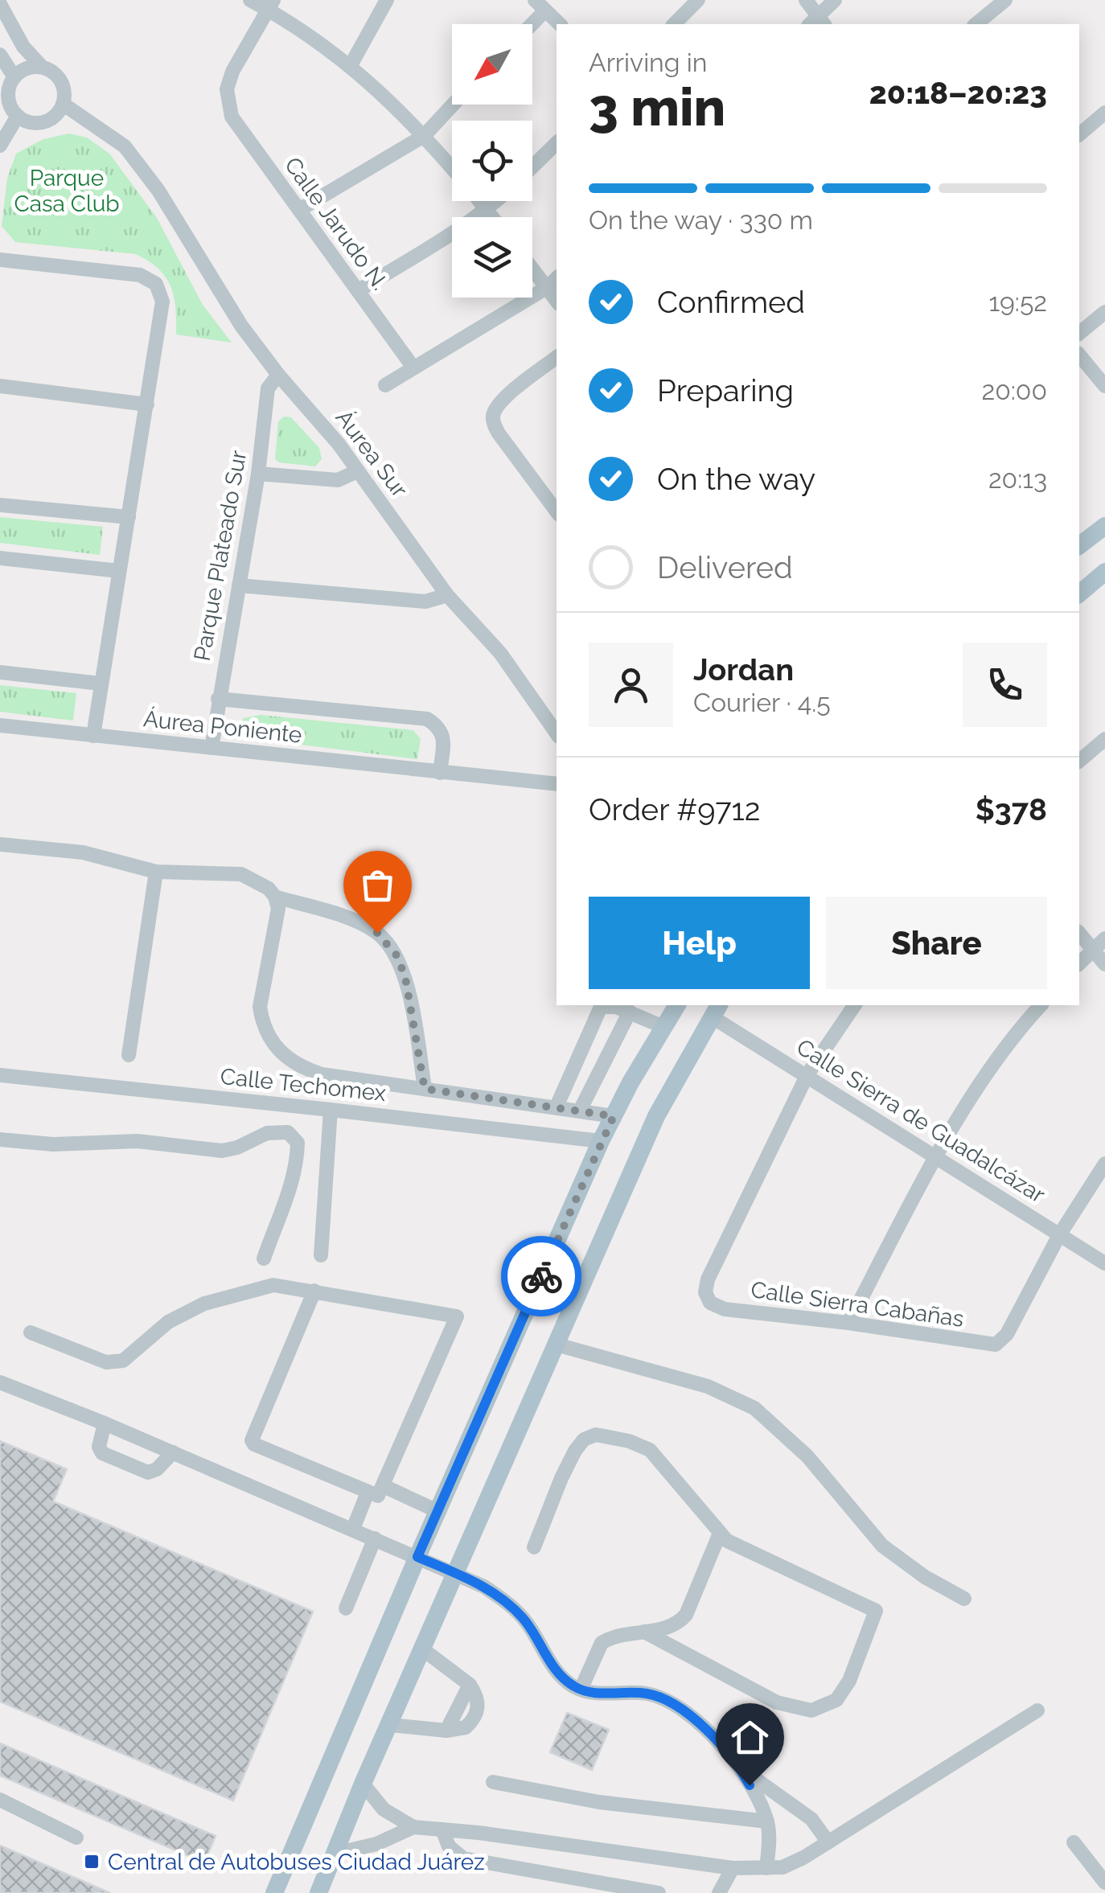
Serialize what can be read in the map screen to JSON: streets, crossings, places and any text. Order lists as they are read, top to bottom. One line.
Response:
{"streets":{"street":["Calle Jarudo N.","Áurea Sur","Parque Plateado Sur","Áurea Poniente","Calle Techomex","Calle Sierra de Guadalcázar","Calle Sierra Cabañas"]},"crossings":[["Áurea Sur","Parque Plateado Sur"],["Parque Plateado Sur","Áurea Poniente"],["Calle Sierra de Guadalcázar","Calle Sierra Cabañas"]],"parks":["Parque Casa Club"],"places":{"transit":["Central de Autobuses Ciudad Juárez"]},"north":"bottom left","page":{"heading":["3 min","Arriving in","20:18–20:23"],"panel":["Jordan","Courier · 4.5","Order #9712","$378"],"bar":"On the way · 330 m","list":[["Confirmed","19:52"],["Preparing","20:00"],["On the way","20:13"],"Delivered"],"buttons":["Help","Share"]}}
